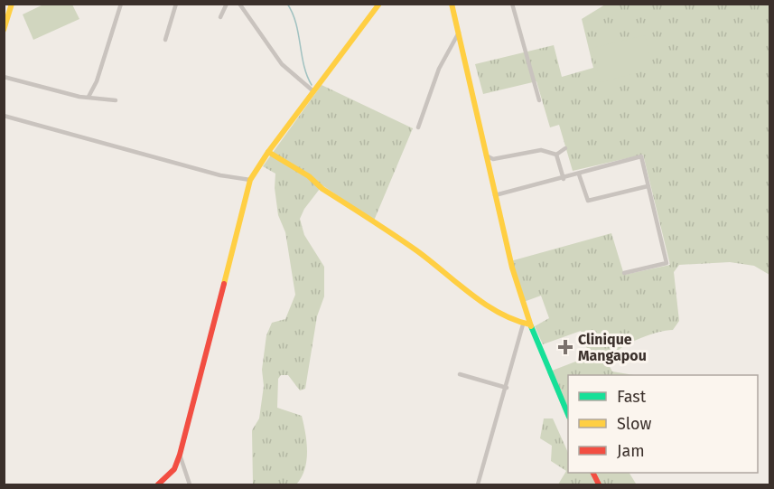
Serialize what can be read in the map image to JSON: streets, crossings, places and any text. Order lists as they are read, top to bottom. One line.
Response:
{"places":{"health":["Clinique Mangapou"]},"legend":["Fast","Slow","Jam"]}
